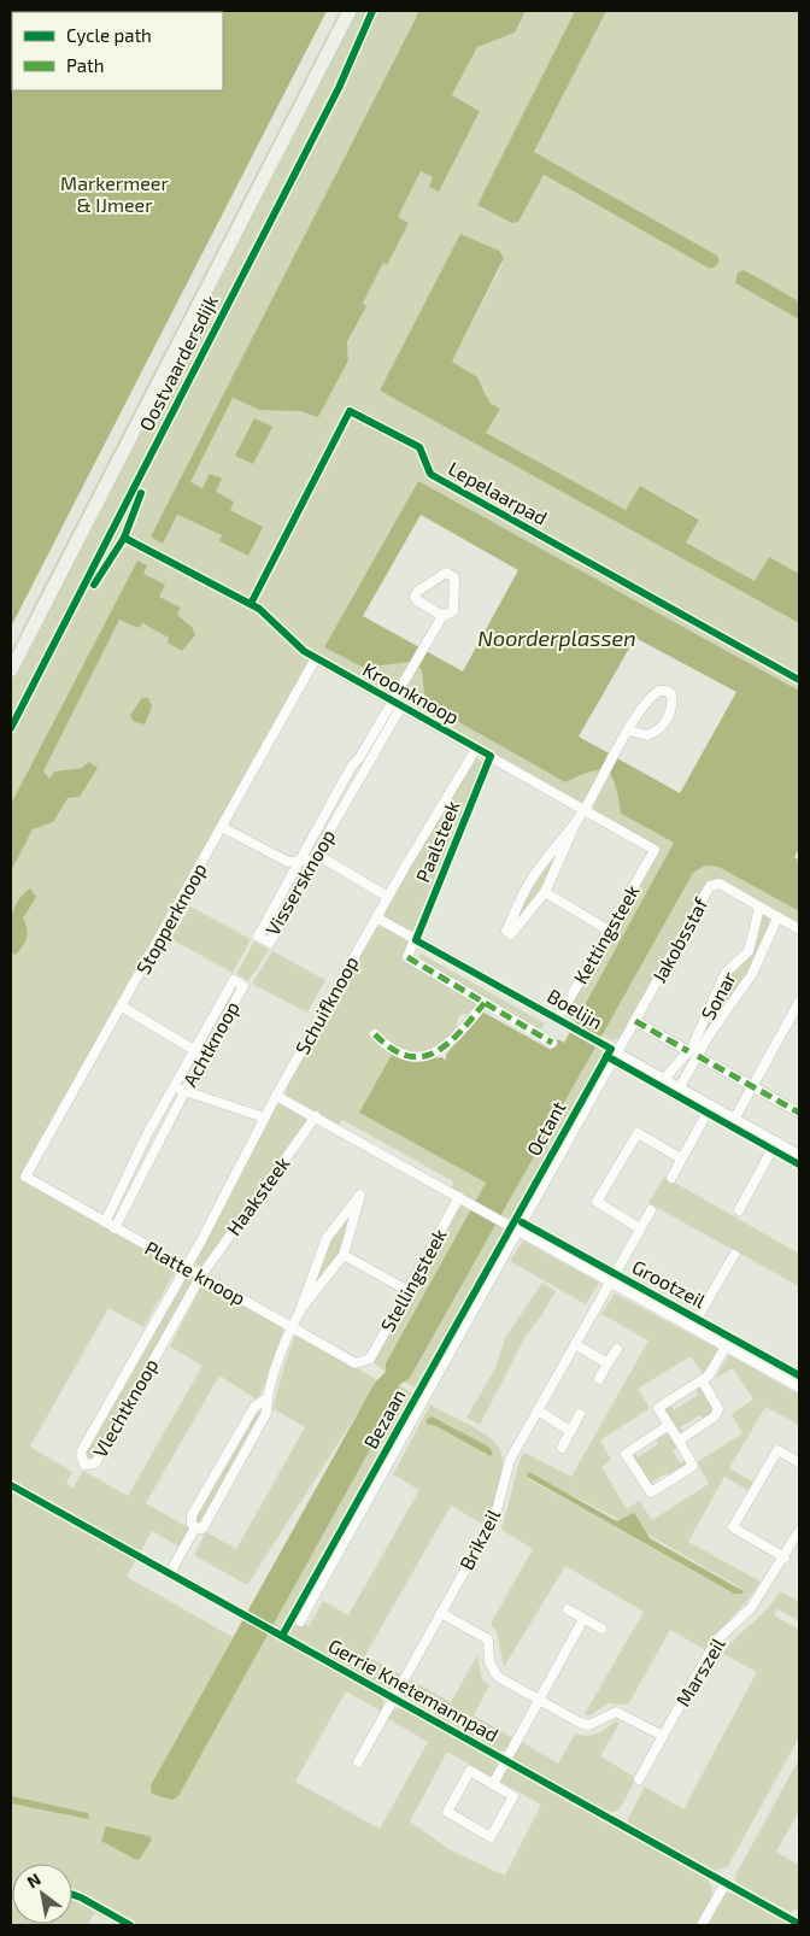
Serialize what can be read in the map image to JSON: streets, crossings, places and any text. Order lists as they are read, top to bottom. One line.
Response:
{"streets":{"main road":["Oostvaardersdijk"],"street":["Kroonknoop","Paalsteek","Vissersknoop","Stopperknoop","Kettingsteek","Jakobsstaf","Sonar","Schuifknoop","Boelijn","Achtknoop","Octant","Haaksteek","Platte knoop","Stellingsteek","Grootzeil","Vlechtknoop","Bezaan","Brikzeil","Marszeil"],"cycle path":["Lepelaarpad","Gerrie Knetemannpad"]},"crossings":[["Kroonknoop","Paalsteek"],["Kroonknoop","Vissersknoop"],["Kroonknoop","Stopperknoop"],["Kroonknoop","Kettingsteek"],["Kroonknoop","Schuifknoop"],["Paalsteek","Boelijn"],["Stopperknoop","Platte knoop"],["Kettingsteek","Boelijn"],["Jakobsstaf","Sonar"],["Jakobsstaf","Boelijn"],["Jakobsstaf","Octant"],["Sonar","Boelijn"],["Schuifknoop","Boelijn"],["Schuifknoop","Platte knoop"],["Schuifknoop","Grootzeil"],["Schuifknoop","Vlechtknoop"],["Boelijn","Octant"],["Achtknoop","Platte knoop"],["Octant","Grootzeil"],["Octant","Bezaan"],["Haaksteek","Platte knoop"],["Haaksteek","Grootzeil"],["Haaksteek","Vlechtknoop"],["Platte knoop","Stellingsteek"],["Platte knoop","Vlechtknoop"],["Stellingsteek","Grootzeil"],["Grootzeil","Bezaan"],["Grootzeil","Brikzeil"]],"water":["Noorderplassen"],"parks":["Markermeer & IJmeer"],"legend":["Cycle path","Path"],"north":"top left"}
